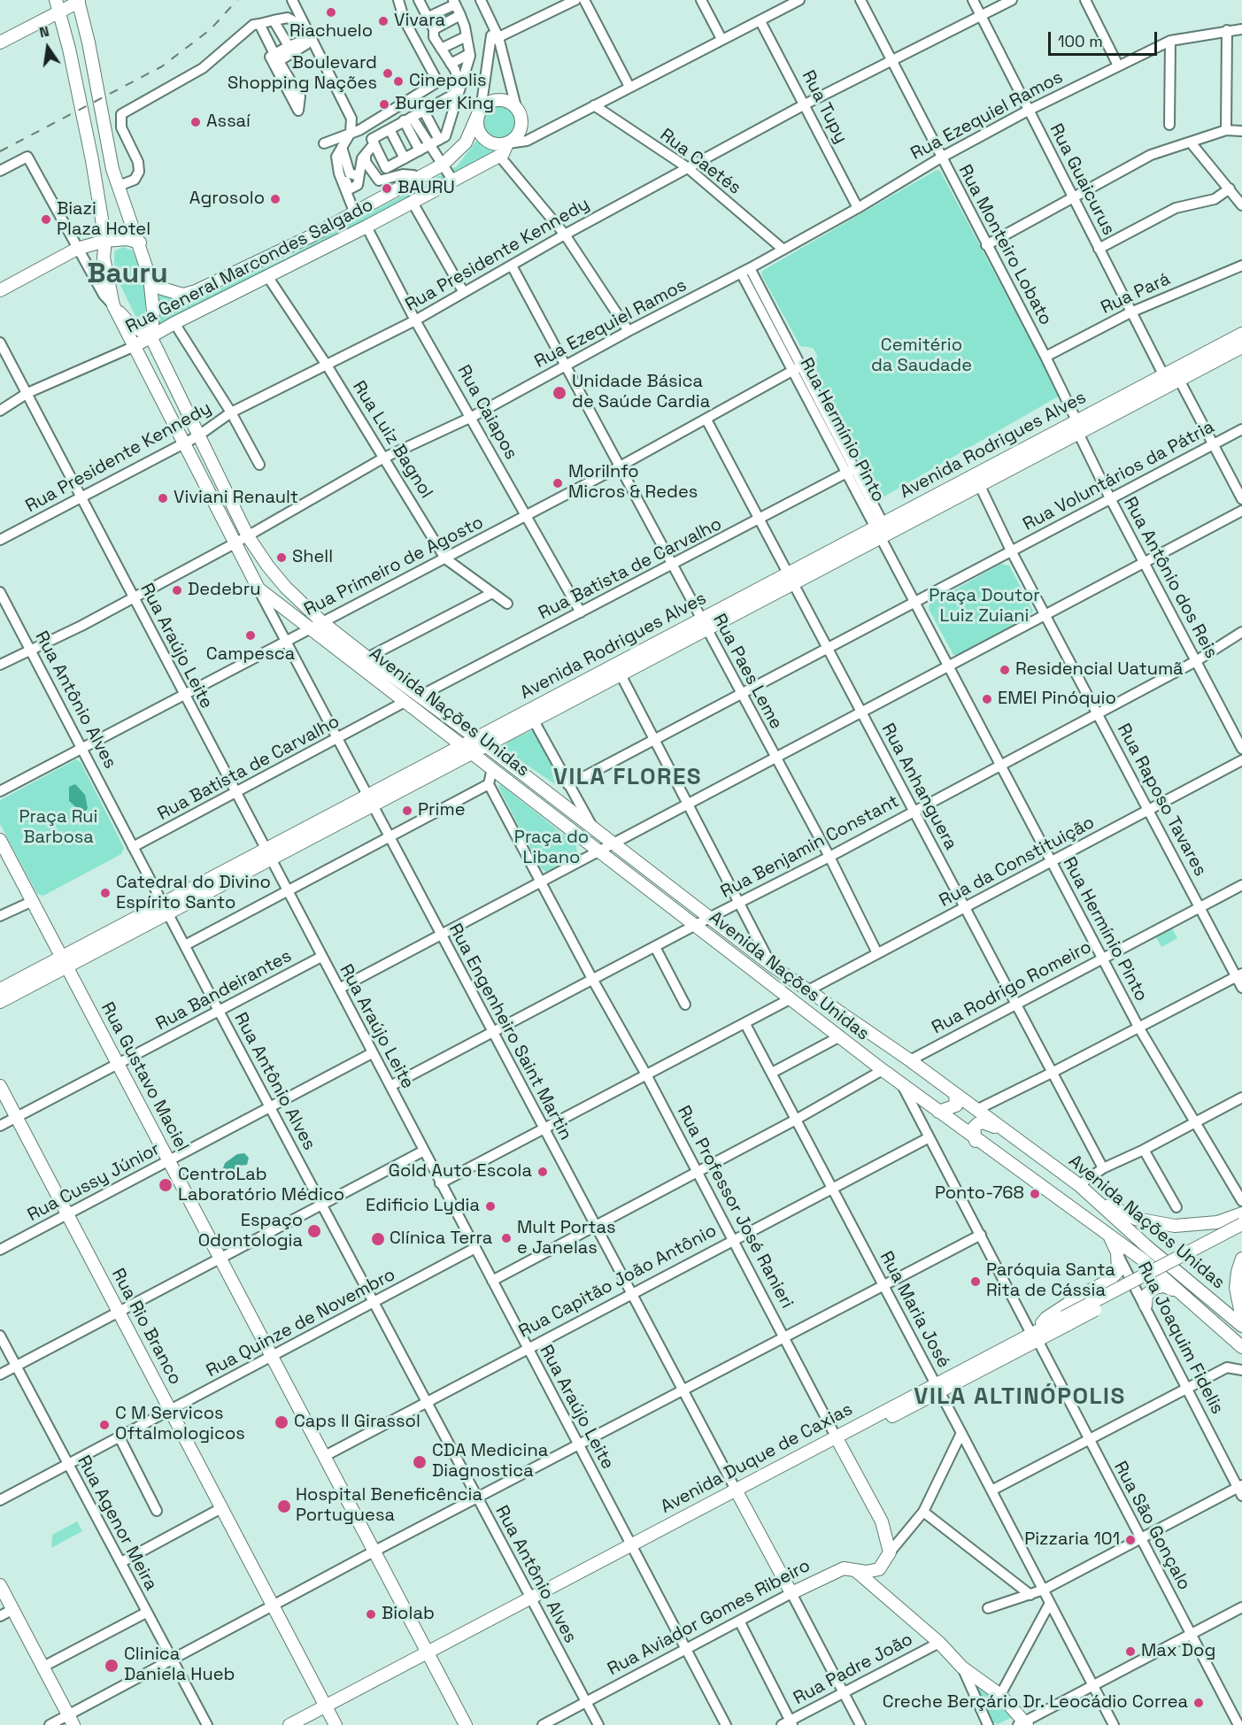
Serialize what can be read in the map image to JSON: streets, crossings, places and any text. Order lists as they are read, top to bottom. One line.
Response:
{"streets":{"main road":["Rua General Marcondes Salgado","Avenida Rodrigues Alves","Avenida Nações Unidas","Rua Gustavo Maciel","Rua Professor José Ranieri","Rua Rio Branco","Avenida Duque de Caxias","Rua Aviador Gomes Ribeiro"],"street":["Rua Tupy","Rua Ezequiel Ramos","Rua Caetés","Rua Guaicurus","Rua Monteiro Lobato","Rua Presidente Kennedy","Rua Pará","Rua Caiapos","Rua Hermínio Pinto","Rua Luiz Bagnol","Rua Voluntários da Pátria","Rua Primeiro de Agosto","Rua Batista de Carvalho","Rua Antônio dos Reis","Rua Araújo Leite","Rua Paes Leme","Rua Antônio Alves","Rua Anhanguera","Rua Raposo Tavares","Rua Benjamin Constant","Rua da Constituição","Rua Rodrigo Romeiro","Rua Bandeirantes","Rua Engenheiro Saint Martin","Rua Cussy Júnior","Rua Capitão João Antônio","Rua Maria José","Rua Quinze de Novembro","Rua Joaquim Fidelis","Rua Agenor Meira","Rua São Gonçalo","Rua Padre João"]},"crossings":[["Rua Tupy","Rua Ezequiel Ramos"],["Rua Tupy","Rua Presidente Kennedy"],["Rua Ezequiel Ramos","Rua Caetés"],["Rua Ezequiel Ramos","Rua Guaicurus"],["Rua Ezequiel Ramos","Rua Monteiro Lobato"],["Rua Ezequiel Ramos","Rua Caiapos"],["Rua Ezequiel Ramos","Rua Hermínio Pinto"],["Rua Ezequiel Ramos","Rua Luiz Bagnol"],["Rua Ezequiel Ramos","Rua Araújo Leite"],["Rua Ezequiel Ramos","Rua Paes Leme"],["Rua Ezequiel Ramos","Rua Antônio Alves"],["Rua Ezequiel Ramos","Avenida Nações Unidas"],["Rua Caetés","Rua Presidente Kennedy"],["Rua Guaicurus","Rua Presidente Kennedy"],["Rua Guaicurus","Rua Pará"],["Rua Guaicurus","Avenida Rodrigues Alves"],["Rua Monteiro Lobato","Rua Presidente Kennedy"],["Rua Monteiro Lobato","Rua Pará"],["Rua Monteiro Lobato","Avenida Rodrigues Alves"],["Rua Monteiro Lobato","Rua Antônio dos Reis"],["Rua Presidente Kennedy","Rua Caiapos"],["Rua Presidente Kennedy","Rua Luiz Bagnol"],["Rua Presidente Kennedy","Rua Araújo Leite"],["Rua Presidente Kennedy","Rua Paes Leme"],["Rua Presidente Kennedy","Avenida Nações Unidas"],["Rua General Marcondes Salgado","Rua Caiapos"],["Rua General Marcondes Salgado","Rua Luiz Bagnol"],["Rua General Marcondes Salgado","Rua Araújo Leite"],["Rua General Marcondes Salgado","Avenida Nações Unidas"],["Rua Caiapos","Rua Primeiro de Agosto"],["Rua Caiapos","Rua Batista de Carvalho"],["Rua Hermínio Pinto","Avenida Rodrigues Alves"],["Rua Hermínio Pinto","Rua Primeiro de Agosto"],["Rua Hermínio Pinto","Rua Batista de Carvalho"],["Rua Hermínio Pinto","Rua Benjamin Constant"],["Rua Hermínio Pinto","Rua da Constituição"],["Rua Hermínio Pinto","Rua Rodrigo Romeiro"],["Rua Luiz Bagnol","Rua Primeiro de Agosto"],["Avenida Rodrigues Alves","Rua Antônio dos Reis"],["Avenida Rodrigues Alves","Rua Araújo Leite"],["Avenida Rodrigues Alves","Rua Paes Leme"],["Avenida Rodrigues Alves","Rua Antônio Alves"],["Avenida Rodrigues Alves","Avenida Nações Unidas"],["Avenida Rodrigues Alves","Rua Anhanguera"],["Avenida Rodrigues Alves","Rua Raposo Tavares"],["Avenida Rodrigues Alves","Rua Engenheiro Saint Martin"],["Avenida Rodrigues Alves","Rua Gustavo Maciel"],["Rua Voluntários da Pátria","Rua Antônio dos Reis"],["Rua Voluntários da Pátria","Rua Raposo Tavares"],["Rua Primeiro de Agosto","Rua Araújo Leite"],["Rua Primeiro de Agosto","Rua Paes Leme"],["Rua Primeiro de Agosto","Rua Antônio Alves"],["Rua Primeiro de Agosto","Avenida Nações Unidas"],["Rua Primeiro de Agosto","Rua Anhanguera"],["Rua Primeiro de Agosto","Rua Engenheiro Saint Martin"],["Rua Batista de Carvalho","Rua Araújo Leite"],["Rua Batista de Carvalho","Rua Paes Leme"],["Rua Batista de Carvalho","Rua Antônio Alves"],["Rua Batista de Carvalho","Avenida Nações Unidas"],["Rua Batista de Carvalho","Rua Anhanguera"],["Rua Batista de Carvalho","Rua Engenheiro Saint Martin"],["Rua Antônio dos Reis","Rua Benjamin Constant"],["Rua Araújo Leite","Rua Benjamin Constant"],["Rua Araújo Leite","Rua Bandeirantes"],["Rua Araújo Leite","Rua Cussy Júnior"],["Rua Araújo Leite","Rua Capitão João Antônio"],["Rua Araújo Leite","Rua Quinze de Novembro"],["Rua Araújo Leite","Avenida Duque de Caxias"],["Rua Araújo Leite","Rua Aviador Gomes Ribeiro"],["Rua Paes Leme","Rua Benjamin Constant"],["Rua Paes Leme","Rua da Constituição"],["Rua Antônio Alves","Rua Bandeirantes"],["Rua Antônio Alves","Rua Cussy Júnior"],["Rua Antônio Alves","Rua Capitão João Antônio"],["Rua Antônio Alves","Rua Quinze de Novembro"],["Rua Antônio Alves","Avenida Duque de Caxias"],["Rua Antônio Alves","Rua Aviador Gomes Ribeiro"],["Avenida Nações Unidas","Rua Benjamin Constant"],["Avenida Nações Unidas","Rua da Constituição"],["Avenida Nações Unidas","Rua Rodrigo Romeiro"],["Avenida Nações Unidas","Rua Engenheiro Saint Martin"],["Avenida Nações Unidas","Rua São Gonçalo"],["Rua Anhanguera","Rua Benjamin Constant"],["Rua Anhanguera","Rua da Constituição"],["Rua Anhanguera","Rua Rodrigo Romeiro"],["Rua Raposo Tavares","Rua Benjamin Constant"],["Rua Raposo Tavares","Rua da Constituição"],["Rua Raposo Tavares","Rua Rodrigo Romeiro"],["Rua Benjamin Constant","Rua Engenheiro Saint Martin"],["Rua Benjamin Constant","Rua Professor José Ranieri"],["Rua Bandeirantes","Rua Gustavo Maciel"],["Rua Bandeirantes","Rua Rio Branco"],["Rua Engenheiro Saint Martin","Rua Capitão João Antônio"],["Rua Engenheiro Saint Martin","Avenida Duque de Caxias"],["Rua Gustavo Maciel","Rua Cussy Júnior"],["Rua Gustavo Maciel","Rua Capitão João Antônio"],["Rua Gustavo Maciel","Rua Quinze de Novembro"],["Rua Gustavo Maciel","Avenida Duque de Caxias"],["Rua Cussy Júnior","Rua Rio Branco"],["Rua Professor José Ranieri","Rua Capitão João Antônio"],["Rua Professor José Ranieri","Avenida Duque de Caxias"],["Rua Capitão João Antônio","Rua Maria José"],["Rua Capitão João Antônio","Rua São Gonçalo"],["Rua Maria José","Avenida Duque de Caxias"],["Rua Quinze de Novembro","Rua Rio Branco"],["Rua Quinze de Novembro","Rua Agenor Meira"],["Rua Rio Branco","Avenida Duque de Caxias"],["Avenida Duque de Caxias","Rua São Gonçalo"]],"districts":["Bauru","VILA FLORES","VILA ALTINÓPOLIS"],"parks":["Cemitério da Saudade","Praça Doutor Luiz Zuiani","Praça Rui Barbosa","Praça do Libano"],"places":["Riachuelo","Vivara","Boulevard Shopping Nações","Cinepolis","Burger King","Assaí","BAURU","Agrosolo","Biazi Plaza Hotel","Unidade Básica de Saúde Cardia","MoriInfo Micros & Redes","Viviani Renault","Shell","Dedebru","Campesca","Residencial Uatumã","EMEI Pinóquio","Prime","Catedral do Divino Espírito Santo","Gold Auto Escola","CentroLab Laboratório Médico","Ponto-768","Edificio Lydia","Espaço Odontologia","Mult Portas e Janelas","Clínica Terra","Paróquia Santa Rita de Cássia","Caps II Girassol","C M Servicos Oftalmologicos","CDA Medicina Diagnostica","Hospital Beneficência Portuguesa","Pizzaria 101","Biolab","Max Dog","Clinica Daniela Hueb","Creche Berçário Dr. Leocádio Correa"],"scale_bar":"100 m","north":"top"}
